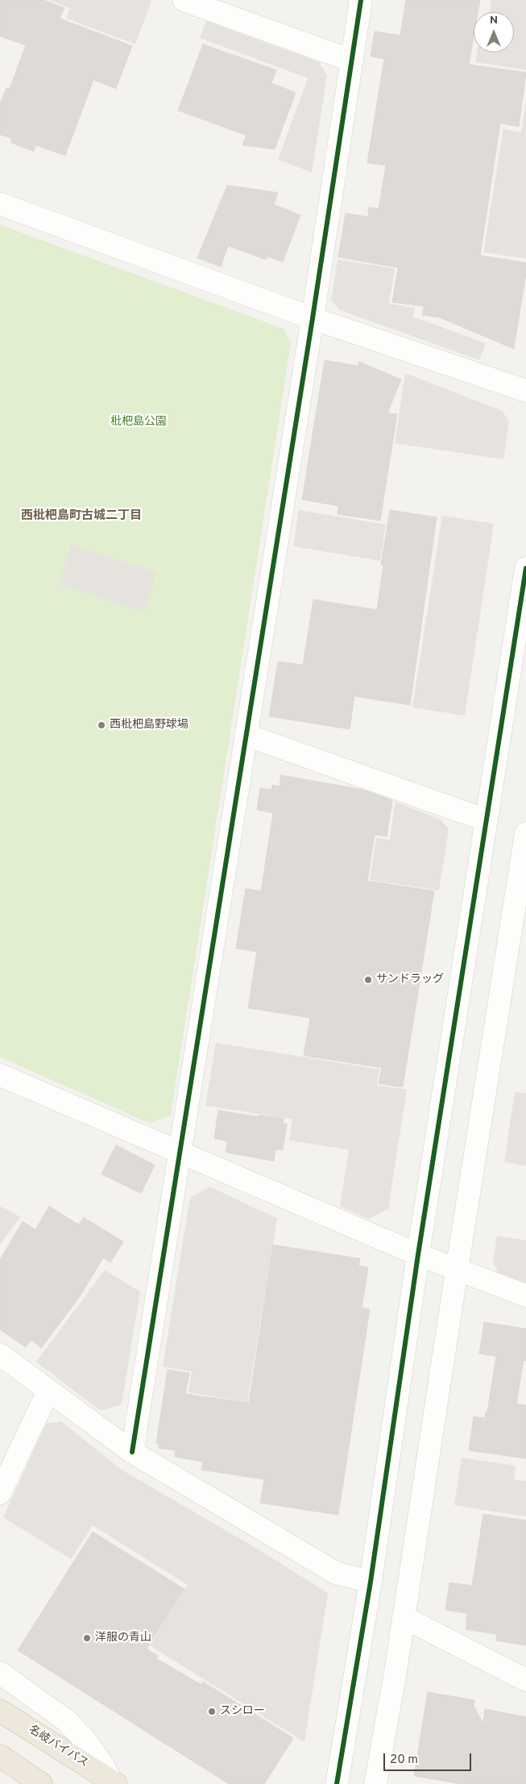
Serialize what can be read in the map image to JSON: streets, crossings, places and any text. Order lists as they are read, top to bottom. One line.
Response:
{"streets":{"highway":["名岐バイパス"]},"districts":["西枇杷島町古城二丁目"],"parks":["枇杷島公園"],"places":["西枇杷島野球場","サンドラッグ","洋服の青山","スシロー"],"scale_bar":"20 m","north":"top"}
